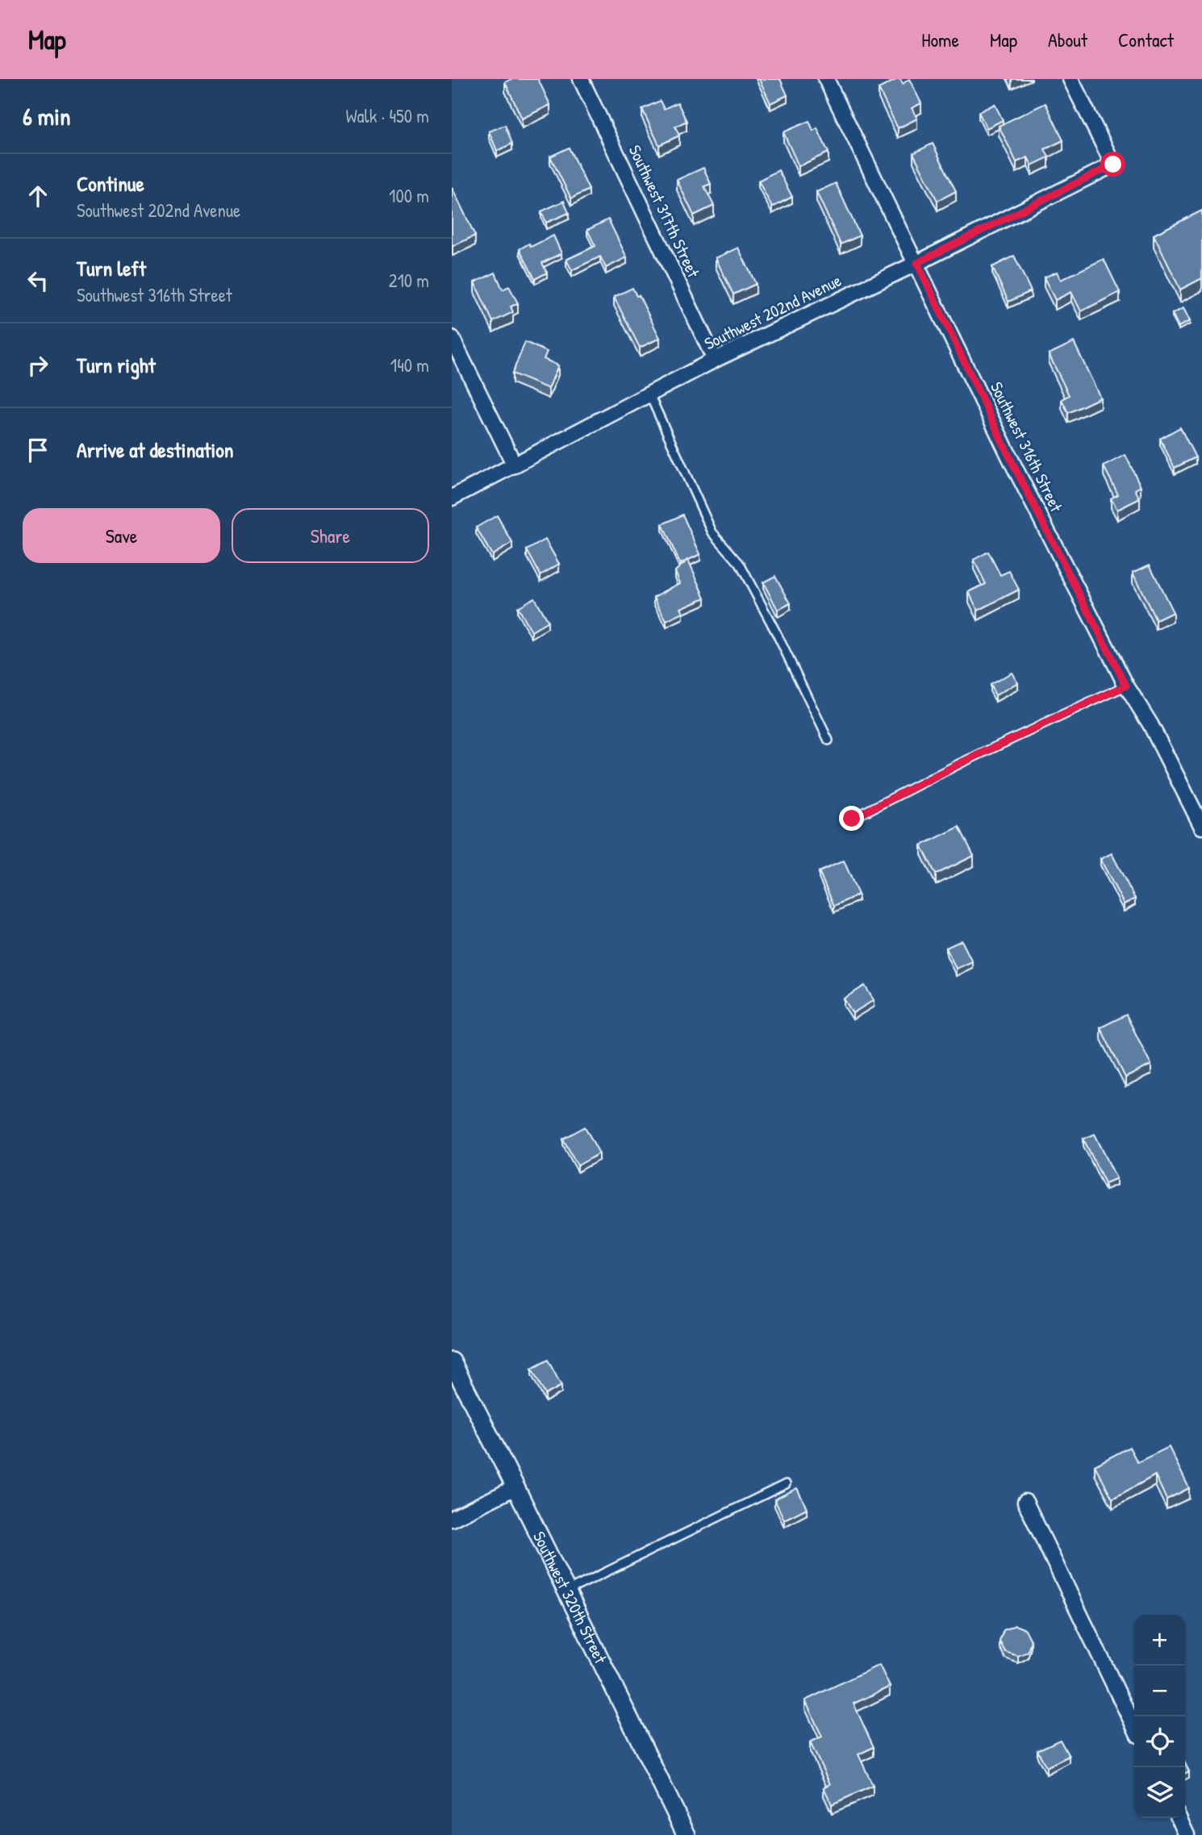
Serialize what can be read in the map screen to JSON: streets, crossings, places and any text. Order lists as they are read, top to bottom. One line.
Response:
{"streets":{"street":["Southwest 317th Street","Southwest 202nd Avenue","Southwest 316th Street","Southwest 320th Street"]},"crossings":[["Southwest 317th Street","Southwest 202nd Avenue"],["Southwest 202nd Avenue","Southwest 316th Street"]],"page":{"header":"Map","nav":["Home","Map","About","Contact"],"heading":["6 min","Walk · 450 m"],"list":[["Continue","Southwest 202nd Avenue","100 m"],["Turn left","Southwest 316th Street","210 m"],["Turn right","140 m"],"Arrive at destination"],"buttons":["Save","Share"],"map_buttons":["+","−"]}}
